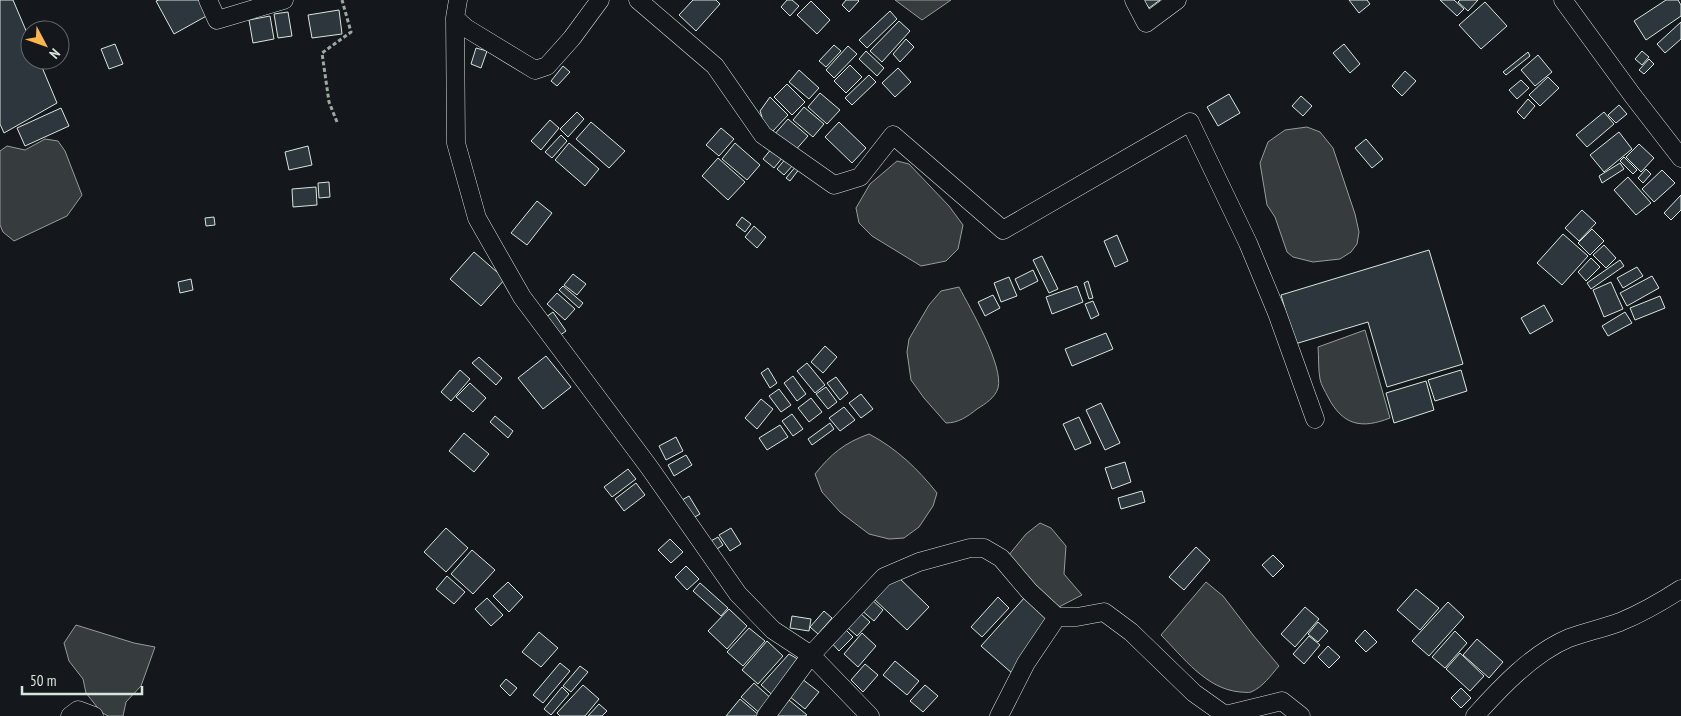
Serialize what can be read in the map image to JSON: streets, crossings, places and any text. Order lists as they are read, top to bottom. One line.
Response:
{"scale_bar":"50 m","north":"bottom right"}
